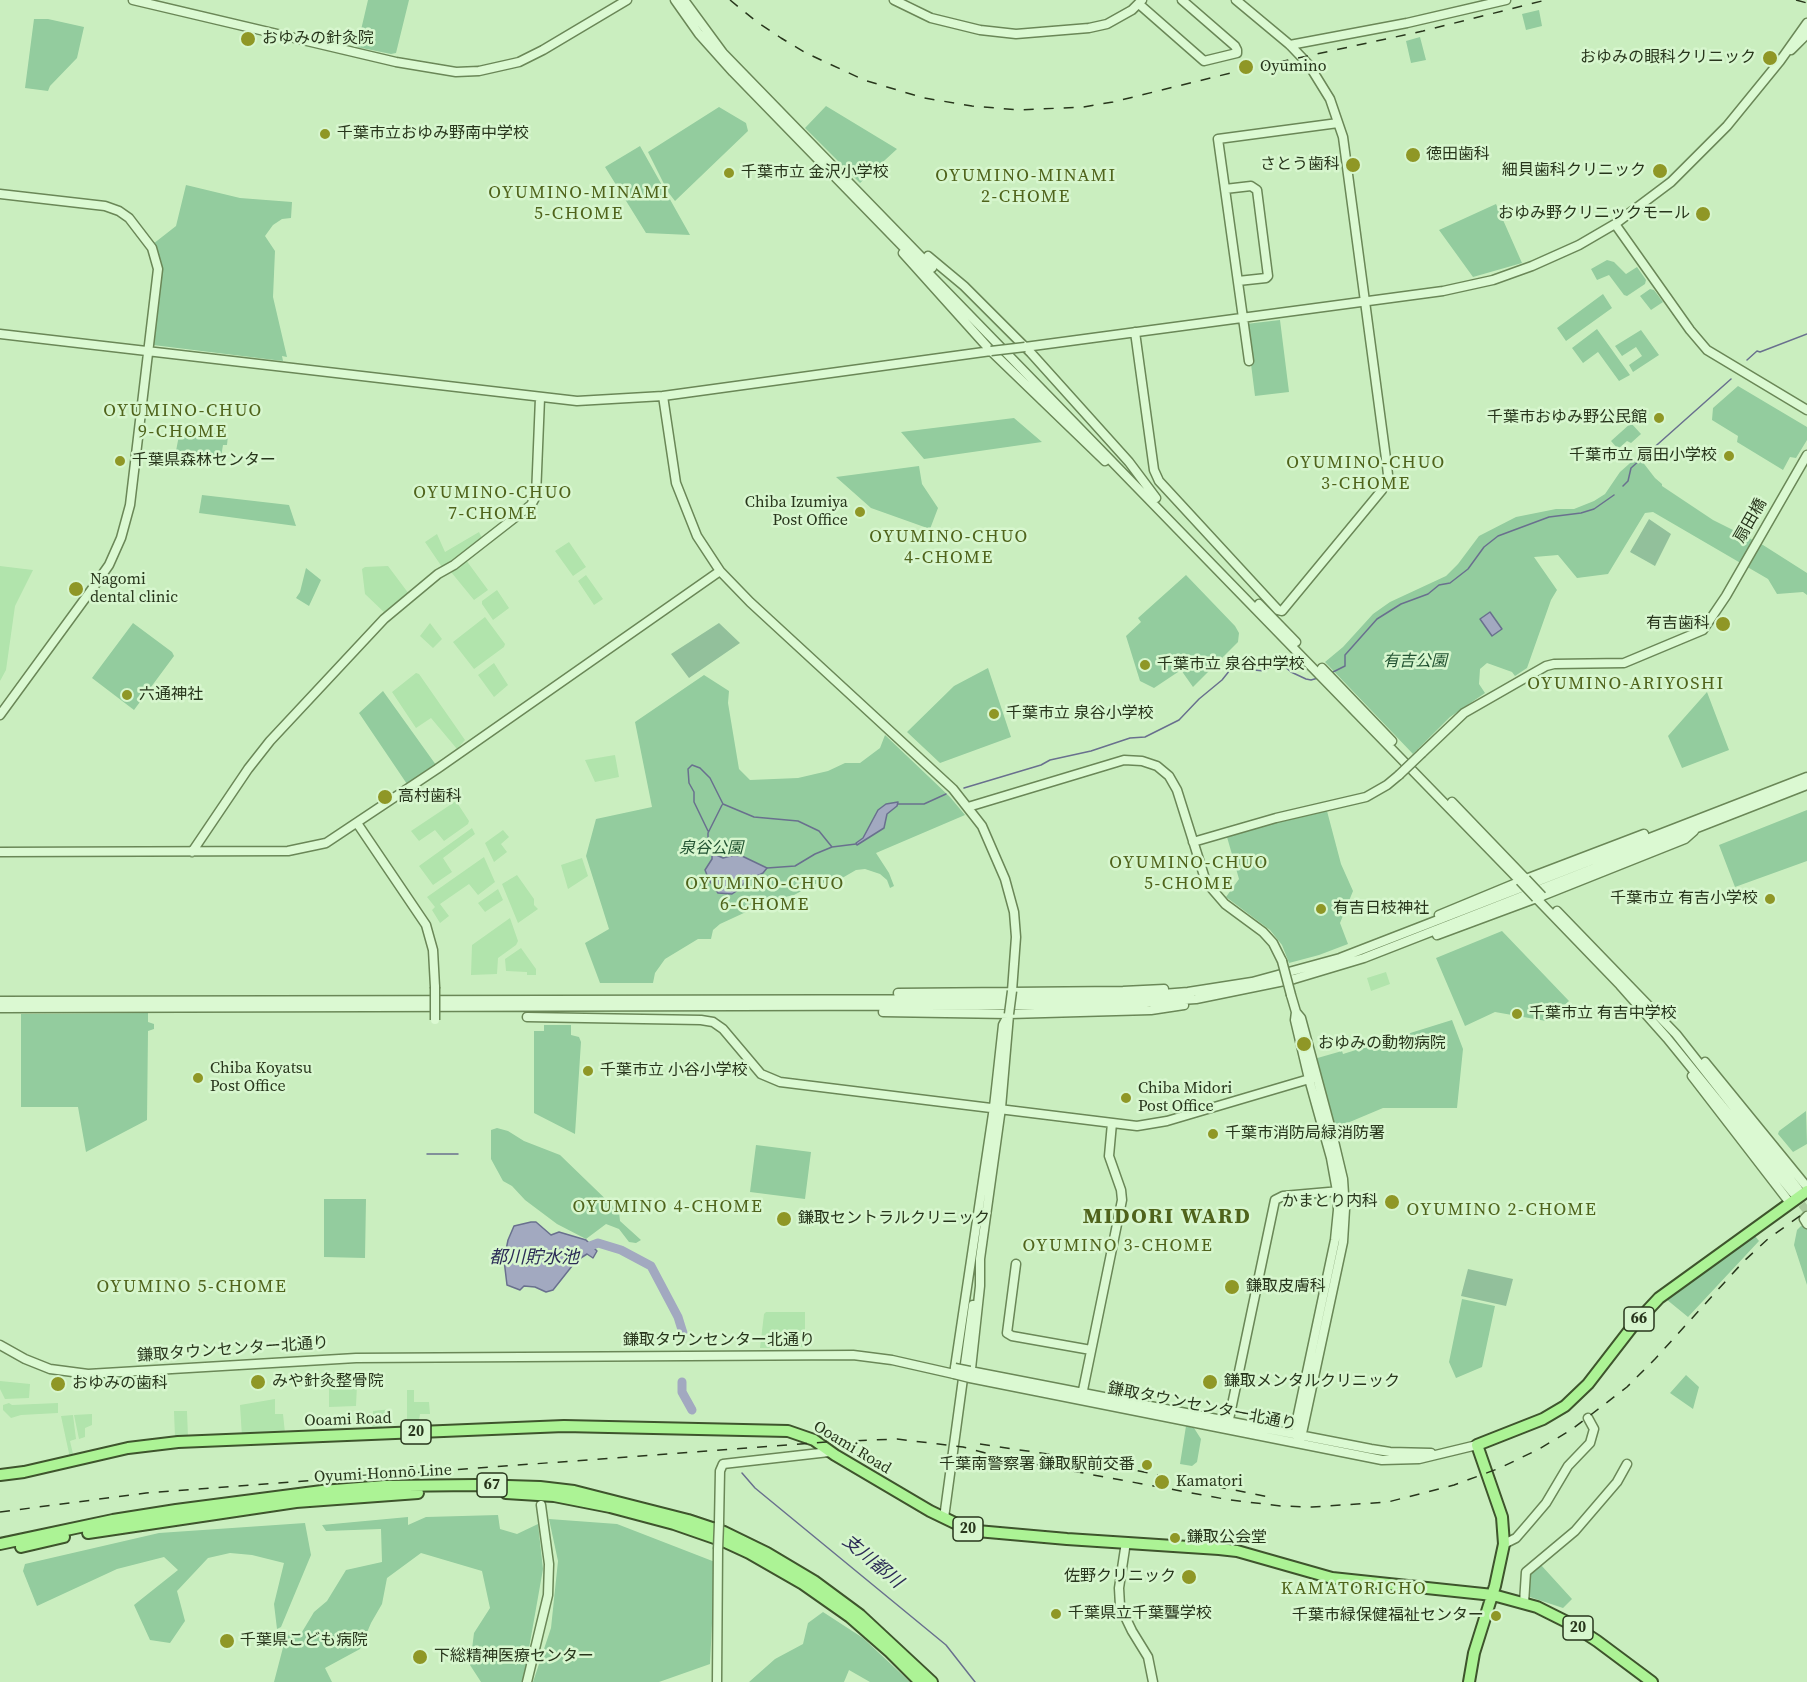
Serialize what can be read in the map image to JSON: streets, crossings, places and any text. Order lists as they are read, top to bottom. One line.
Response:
{"streets":{"main road":["66","鎌取タウンセンター北通り","Ooami Road","20","Oyumi-Honnō Line","67"],"street":["扇田橋"]},"districts":["OYUMINO-MINAMI 2-CHOME","OYUMINO-MINAMI 5-CHOME","OYUMINO-CHUO 9-CHOME","OYUMINO-CHUO 3-CHOME","OYUMINO-CHUO 7-CHOME","OYUMINO-CHUO 4-CHOME","OYUMINO-ARIYOSHI","OYUMINO-CHUO 5-CHOME","OYUMINO-CHUO 6-CHOME","OYUMINO 4-CHOME","OYUMINO 2-CHOME","MIDORI WARD","OYUMINO 3-CHOME","OYUMINO 5-CHOME","KAMATORICHO"],"water":["都川貯水池","支川都川"],"parks":["有吉公園","泉谷公園"],"places":["おゆみの針灸院","おゆみの眼科クリニック","Oyumino","千葉市立おゆみ野南中学校","徳田歯科","さとう歯科","細貝歯科クリニック","千葉市立 金沢小学校","おゆみ野クリニックモール","千葉市おゆみ野公民館","千葉市立 扇田小学校","千葉県森林センター","Chiba Izumiya Post Office","Nagomi dental clinic","有吉歯科","千葉市立 泉谷中学校","六通神社","千葉市立 泉谷小学校","高村歯科","千葉市立 有吉小学校","有吉日枝神社","千葉市立 有吉中学校","おゆみの動物病院","千葉市立 小谷小学校","Chiba Koyatsu Post Office","Chiba Midori Post Office","千葉市消防局緑消防署","かまとり内科","鎌取セントラルクリニック","鎌取皮膚科","みや針灸整骨院","鎌取メンタルクリニック","おゆみの歯科","千葉南警察署 鎌取駅前交番","Kamatori","鎌取公会堂","佐野クリニック","千葉県立千葉聾学校","千葉市緑保健福祉センター","千葉県こども病院","下総精神医療センター"]}
